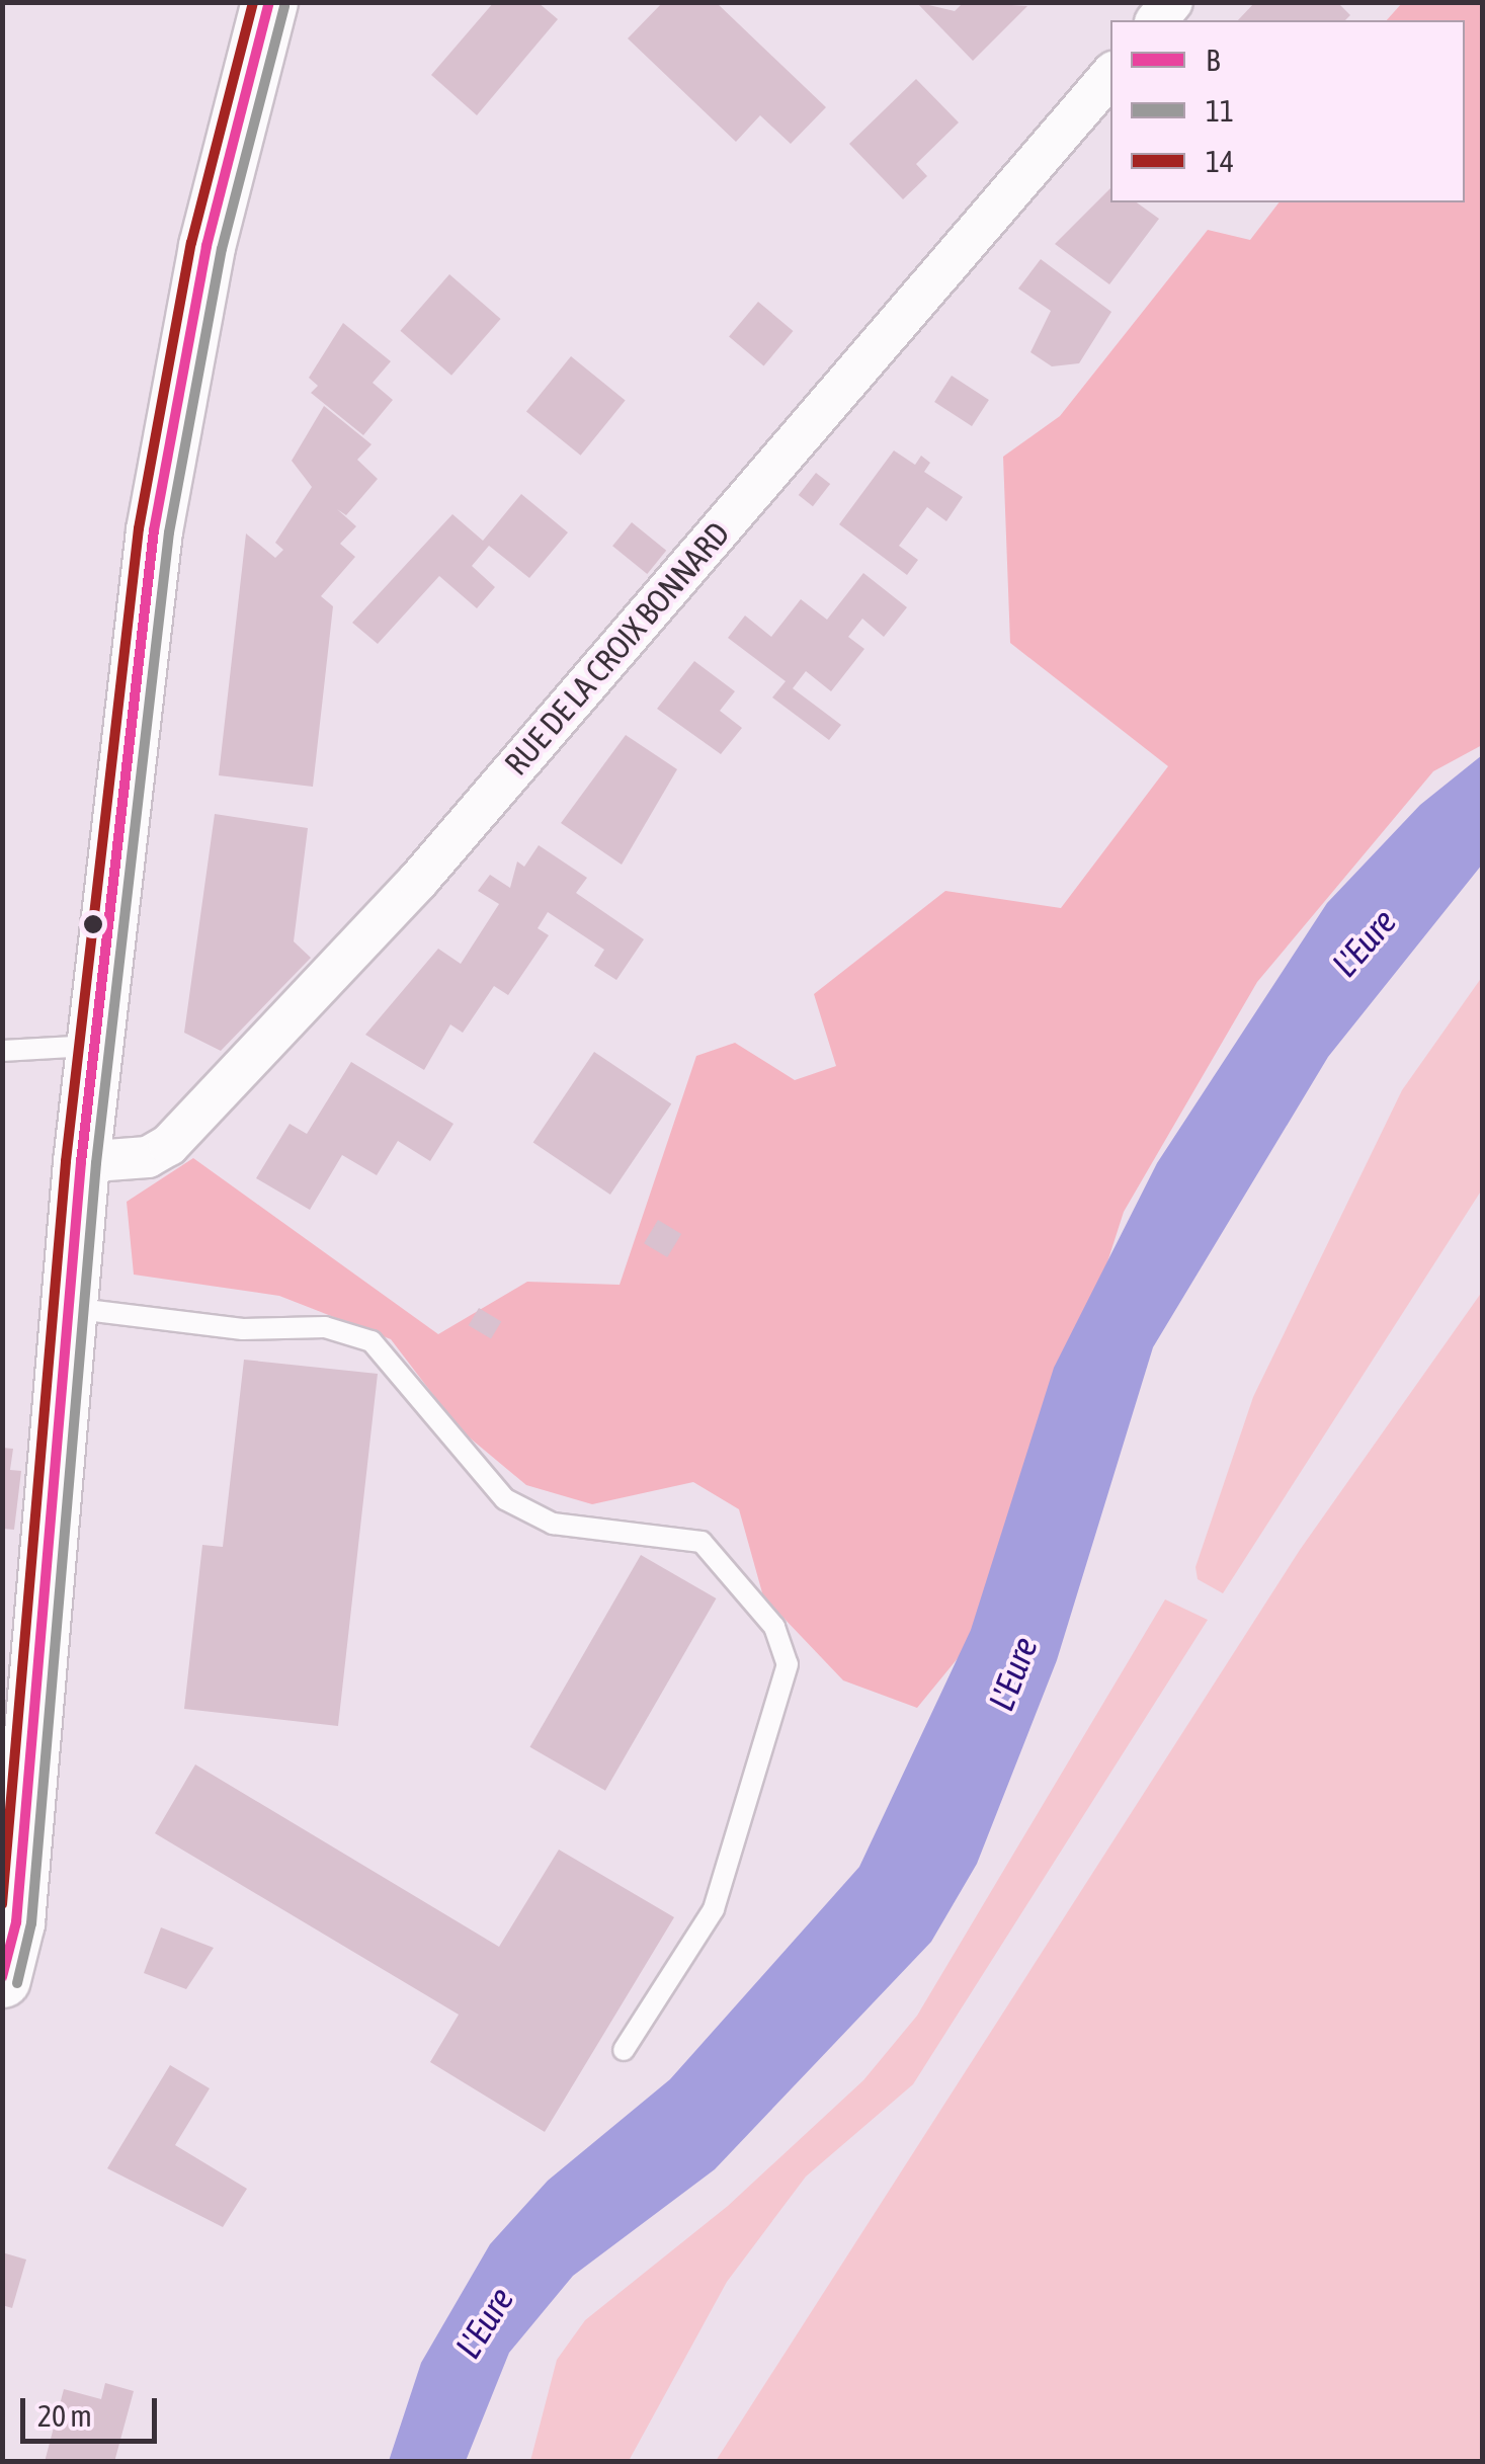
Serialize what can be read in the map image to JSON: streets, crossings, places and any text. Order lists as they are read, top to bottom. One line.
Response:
{"streets":{"street":["RUE DE LA CROIX BONNARD"]},"water":["L'Eure"],"lines":["transit line B","transit line 14","transit line 11"],"legend":["B","11","14"],"scale_bar":"20 m"}
